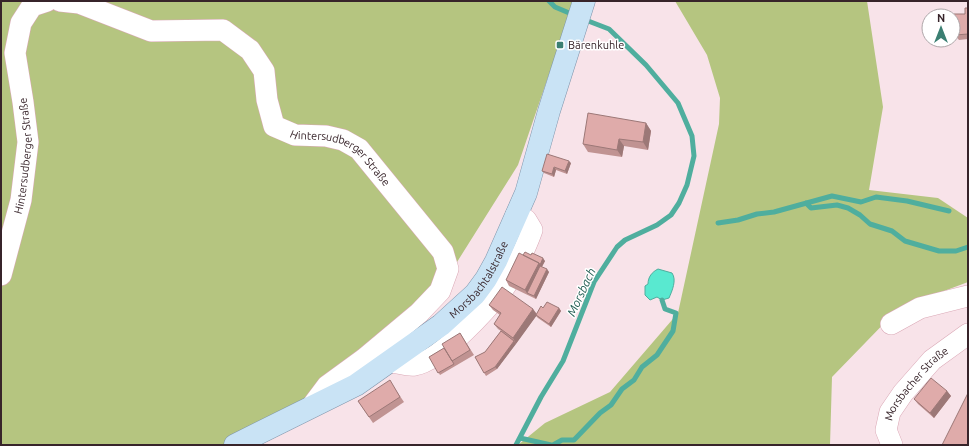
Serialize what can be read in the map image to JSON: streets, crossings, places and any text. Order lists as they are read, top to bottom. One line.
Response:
{"streets":{"main road":["Morsbachtalstraße"],"street":["Hintersudberger Straße","Morsbacher Straße"]},"crossings":[["Hintersudberger Straße","Morsbachtalstraße"]],"water":["Morsbach"],"places":{"transit":["Bärenkuhle"]},"north":"top"}
